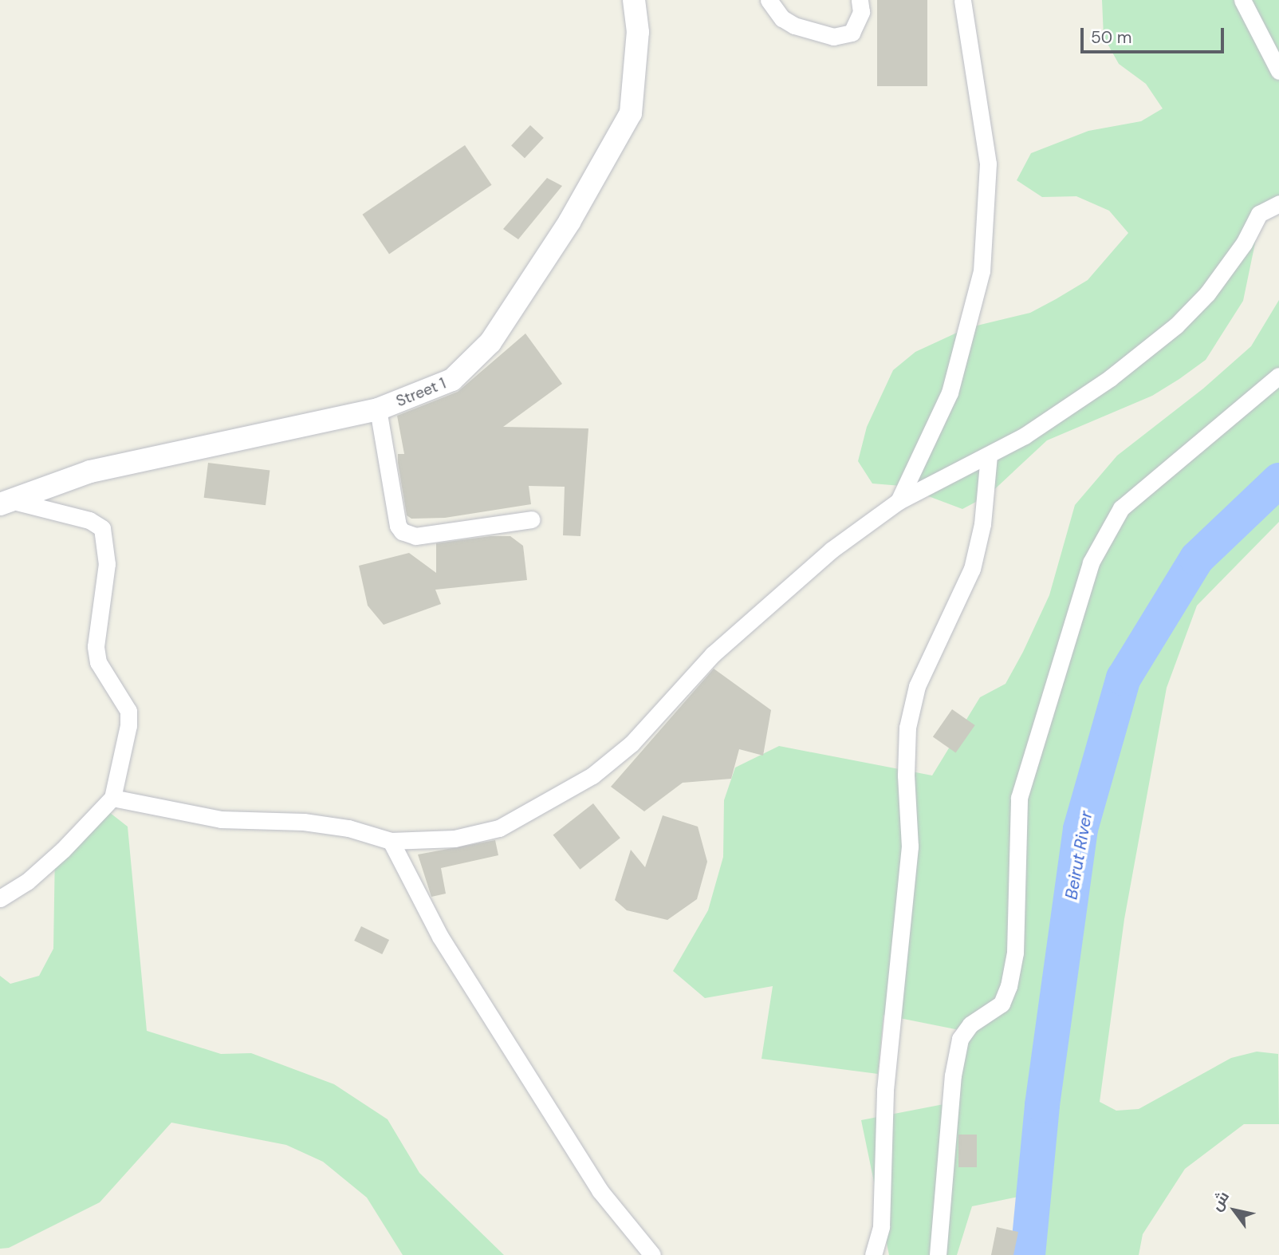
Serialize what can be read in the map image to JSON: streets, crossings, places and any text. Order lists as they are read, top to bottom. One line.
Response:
{"streets":{"street":["Street 1"]},"water":["Beirut River"],"scale_bar":"50 m","north":"top left"}
